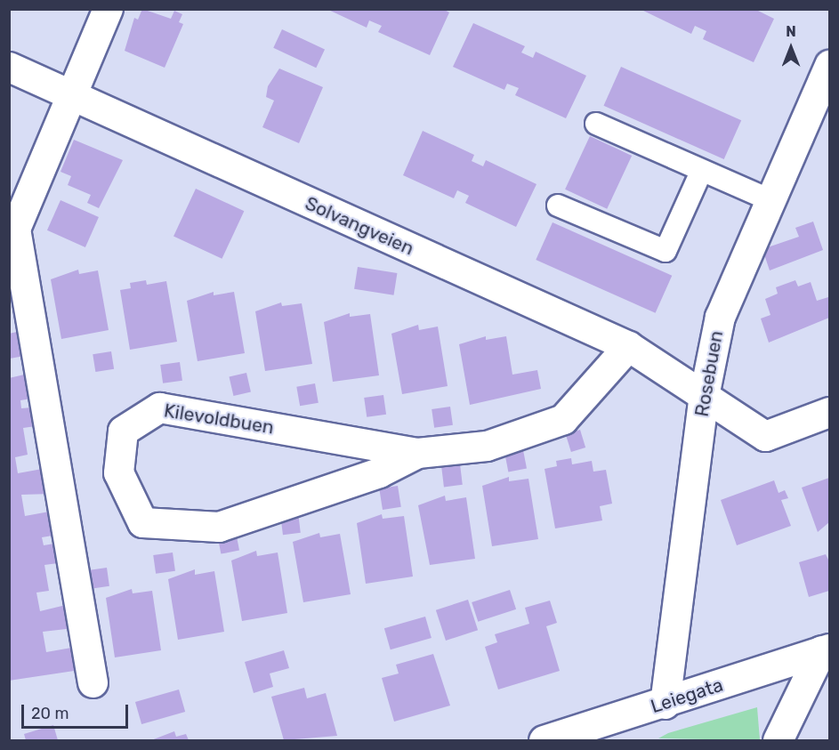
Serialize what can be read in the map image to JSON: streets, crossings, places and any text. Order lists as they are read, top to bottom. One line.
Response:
{"streets":{"street":["Solvangveien","Rosebuen","Kilevoldbuen","Leiegata"]},"crossings":[["Solvangveien","Rosebuen"],["Solvangveien","Kilevoldbuen"],["Rosebuen","Leiegata"]],"scale_bar":"20 m","north":"top"}
